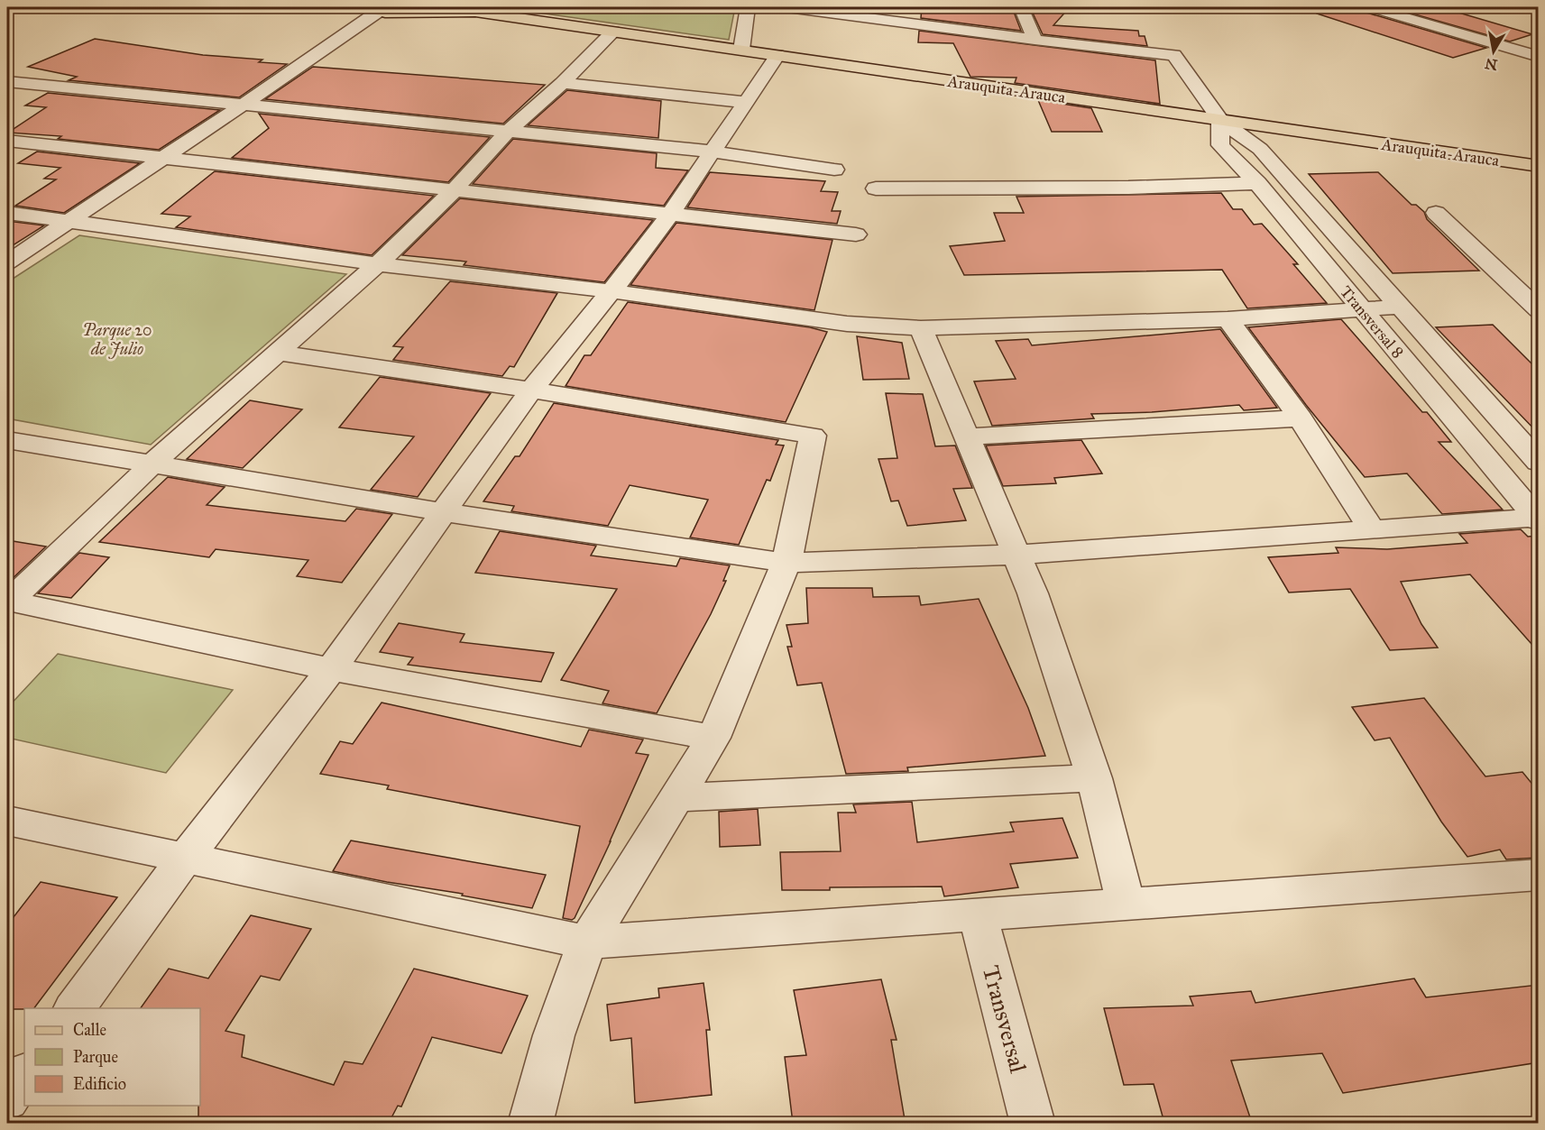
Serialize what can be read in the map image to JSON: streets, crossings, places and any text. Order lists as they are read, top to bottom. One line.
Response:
{"streets":{"main road":["Arauquita-Arauca"],"street":["Transversal 8","Transversal"]},"crossings":[["Arauquita-Arauca","Transversal 8"]],"parks":["Parque 20 de Julio"],"legend":["Calle","Parque","Edificio"],"north":"bottom"}
